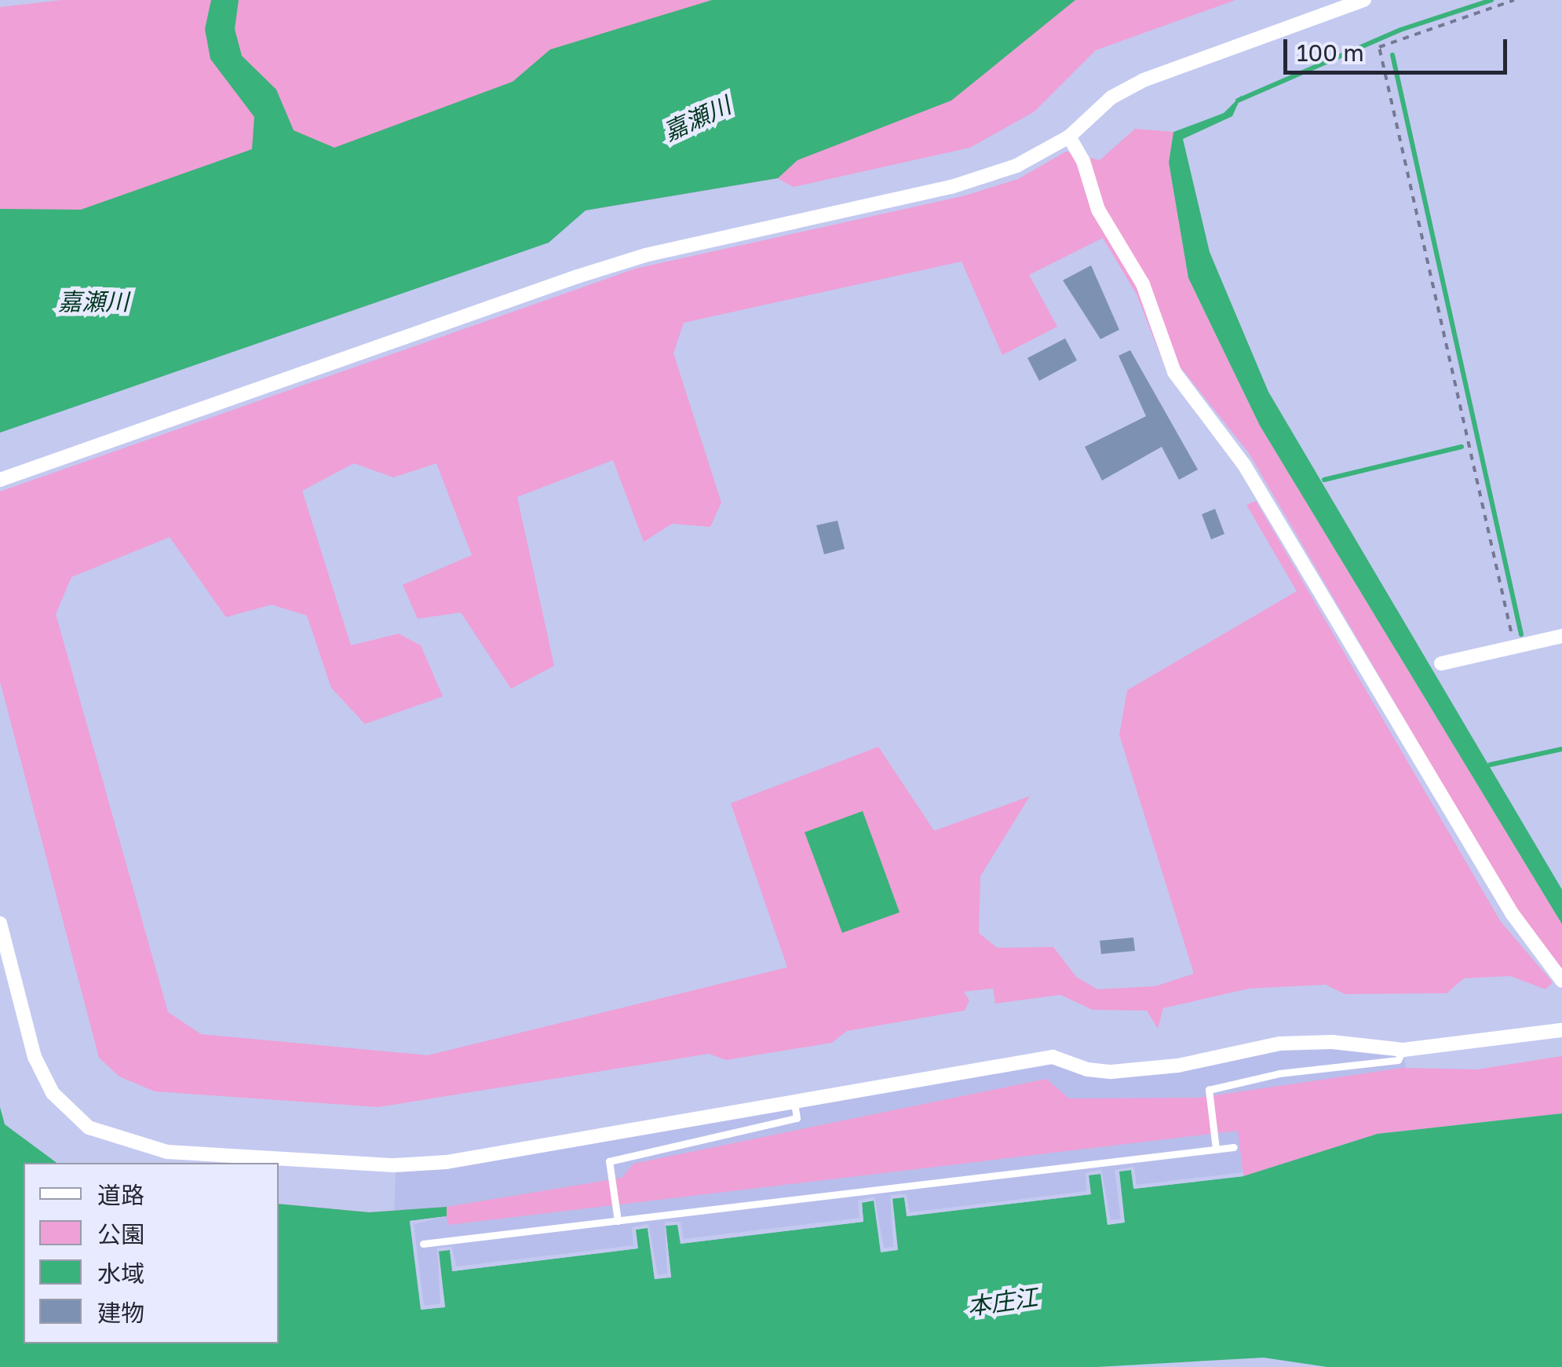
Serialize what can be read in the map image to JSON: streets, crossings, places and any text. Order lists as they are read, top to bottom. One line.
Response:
{"water":["嘉瀬川","本庄江"],"legend":["道路","公園","水域","建物"],"scale_bar":"100 m"}
